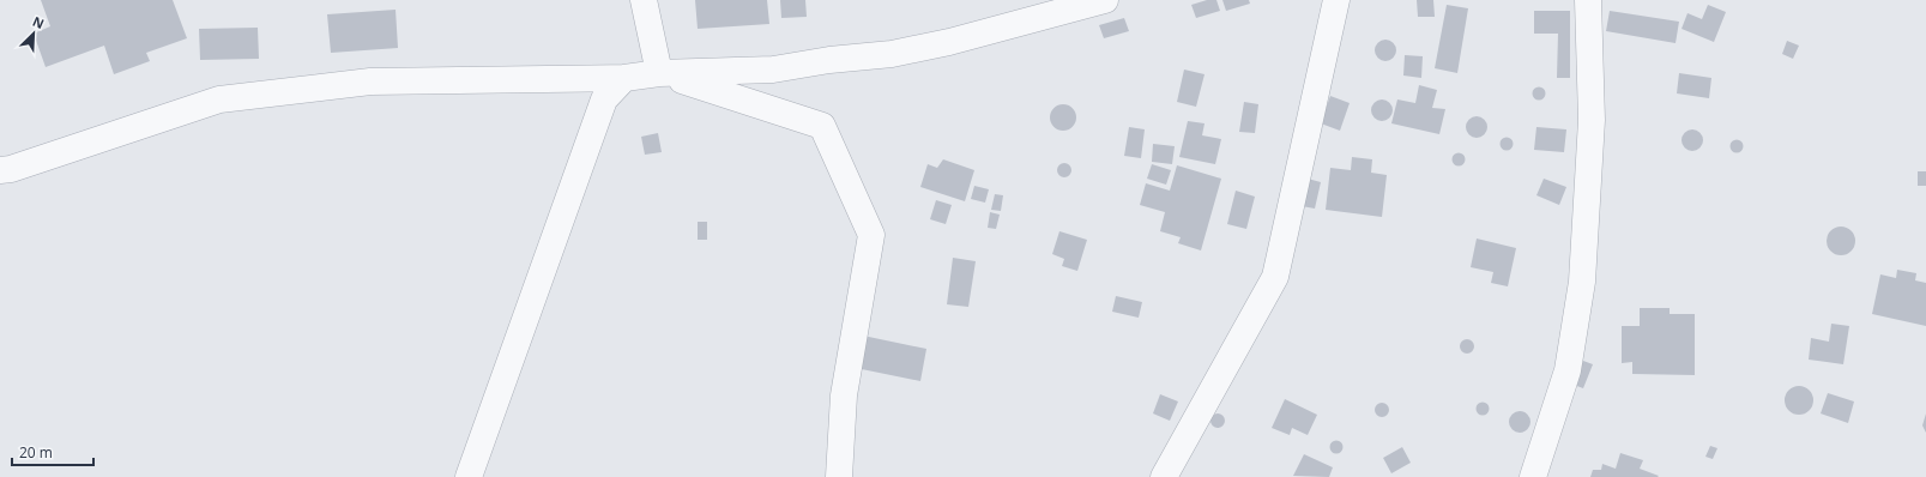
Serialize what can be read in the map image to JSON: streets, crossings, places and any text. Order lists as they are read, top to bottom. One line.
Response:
{"scale_bar":"20 m","north":"top right"}
